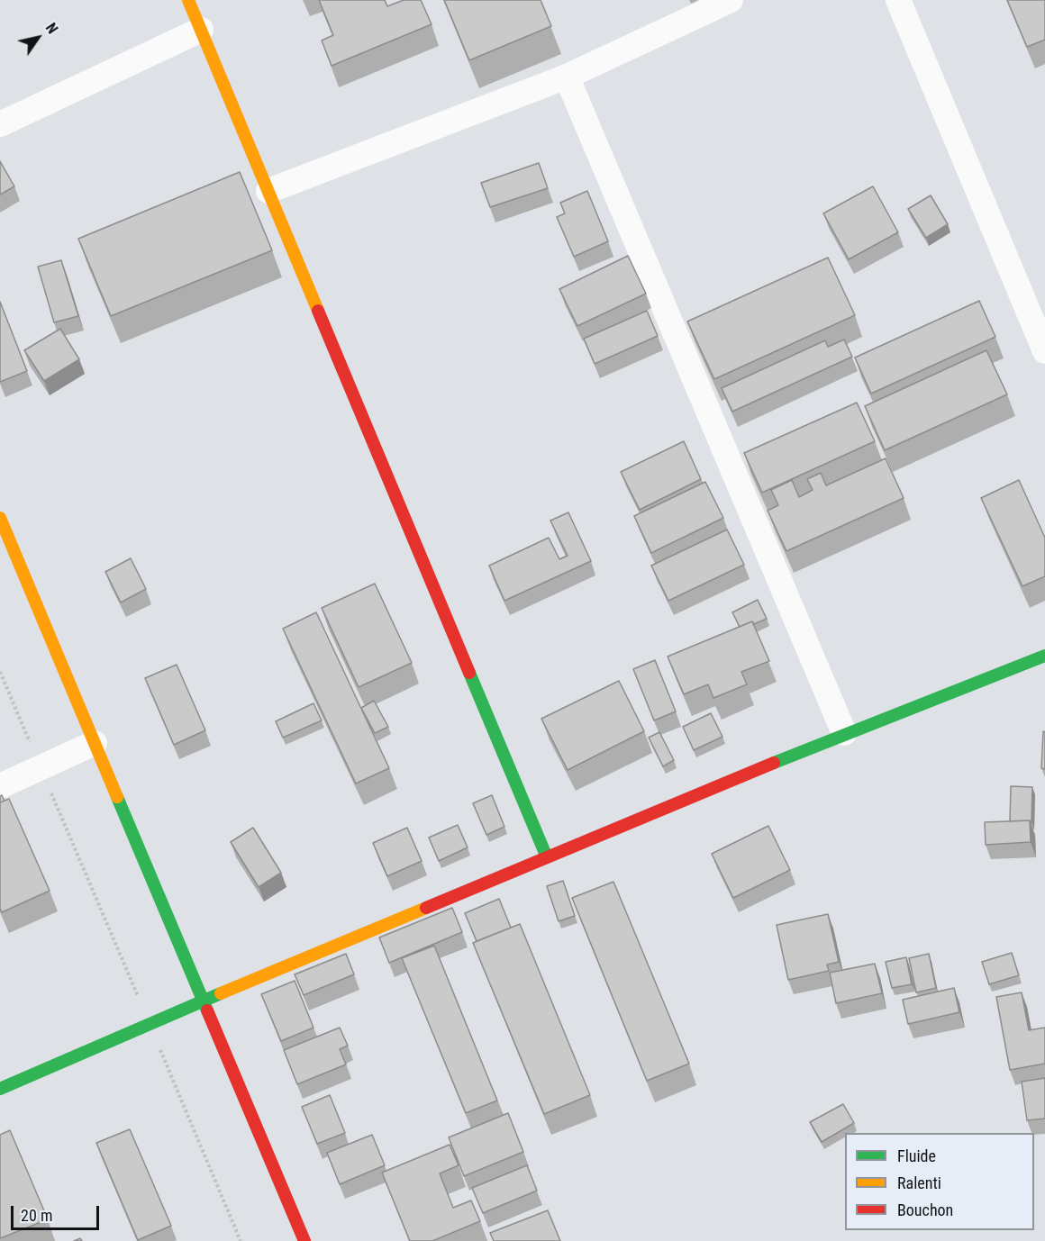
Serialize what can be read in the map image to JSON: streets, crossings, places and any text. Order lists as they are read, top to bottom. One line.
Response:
{"legend":["Fluide","Ralenti","Bouchon"],"scale_bar":"20 m","north":"top right"}
